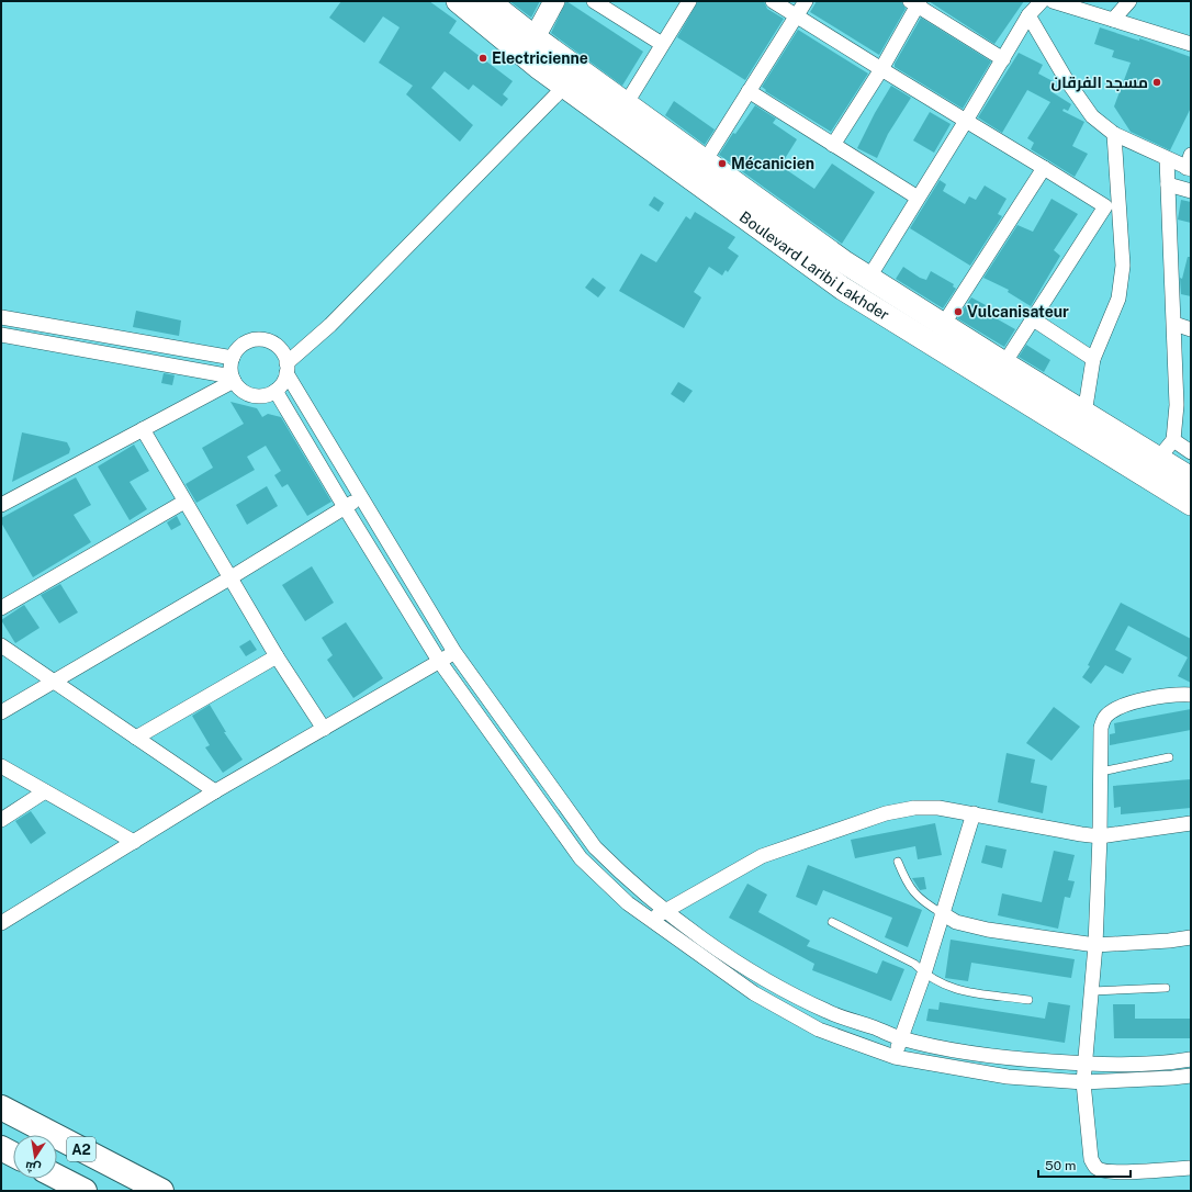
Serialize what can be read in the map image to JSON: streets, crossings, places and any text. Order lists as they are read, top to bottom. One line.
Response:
{"streets":{"highway":["A2"],"main road":["Boulevard Laribi Lakhder"]},"places":["Electricienne","مسجد الفرقان","Mécanicien","Vulcanisateur"],"scale_bar":"50 m","north":"bottom"}
